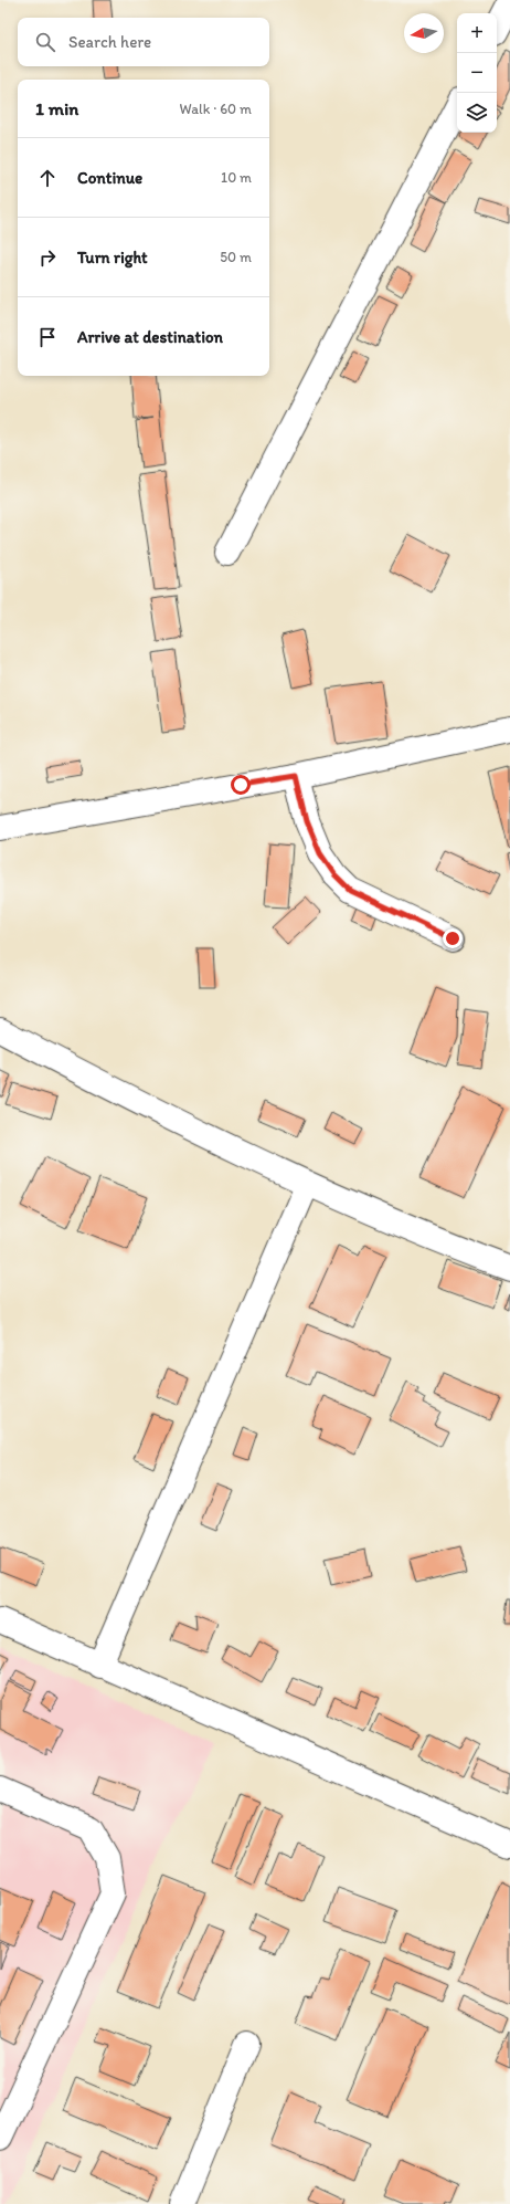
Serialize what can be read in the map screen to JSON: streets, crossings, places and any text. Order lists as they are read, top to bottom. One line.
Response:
{"north":"left","page":{"map_buttons":["+","−"],"search":"Search here","heading":["1 min","Walk · 60 m"],"list":[["Continue","10 m"],["Turn right","50 m"],"Arrive at destination"]}}
